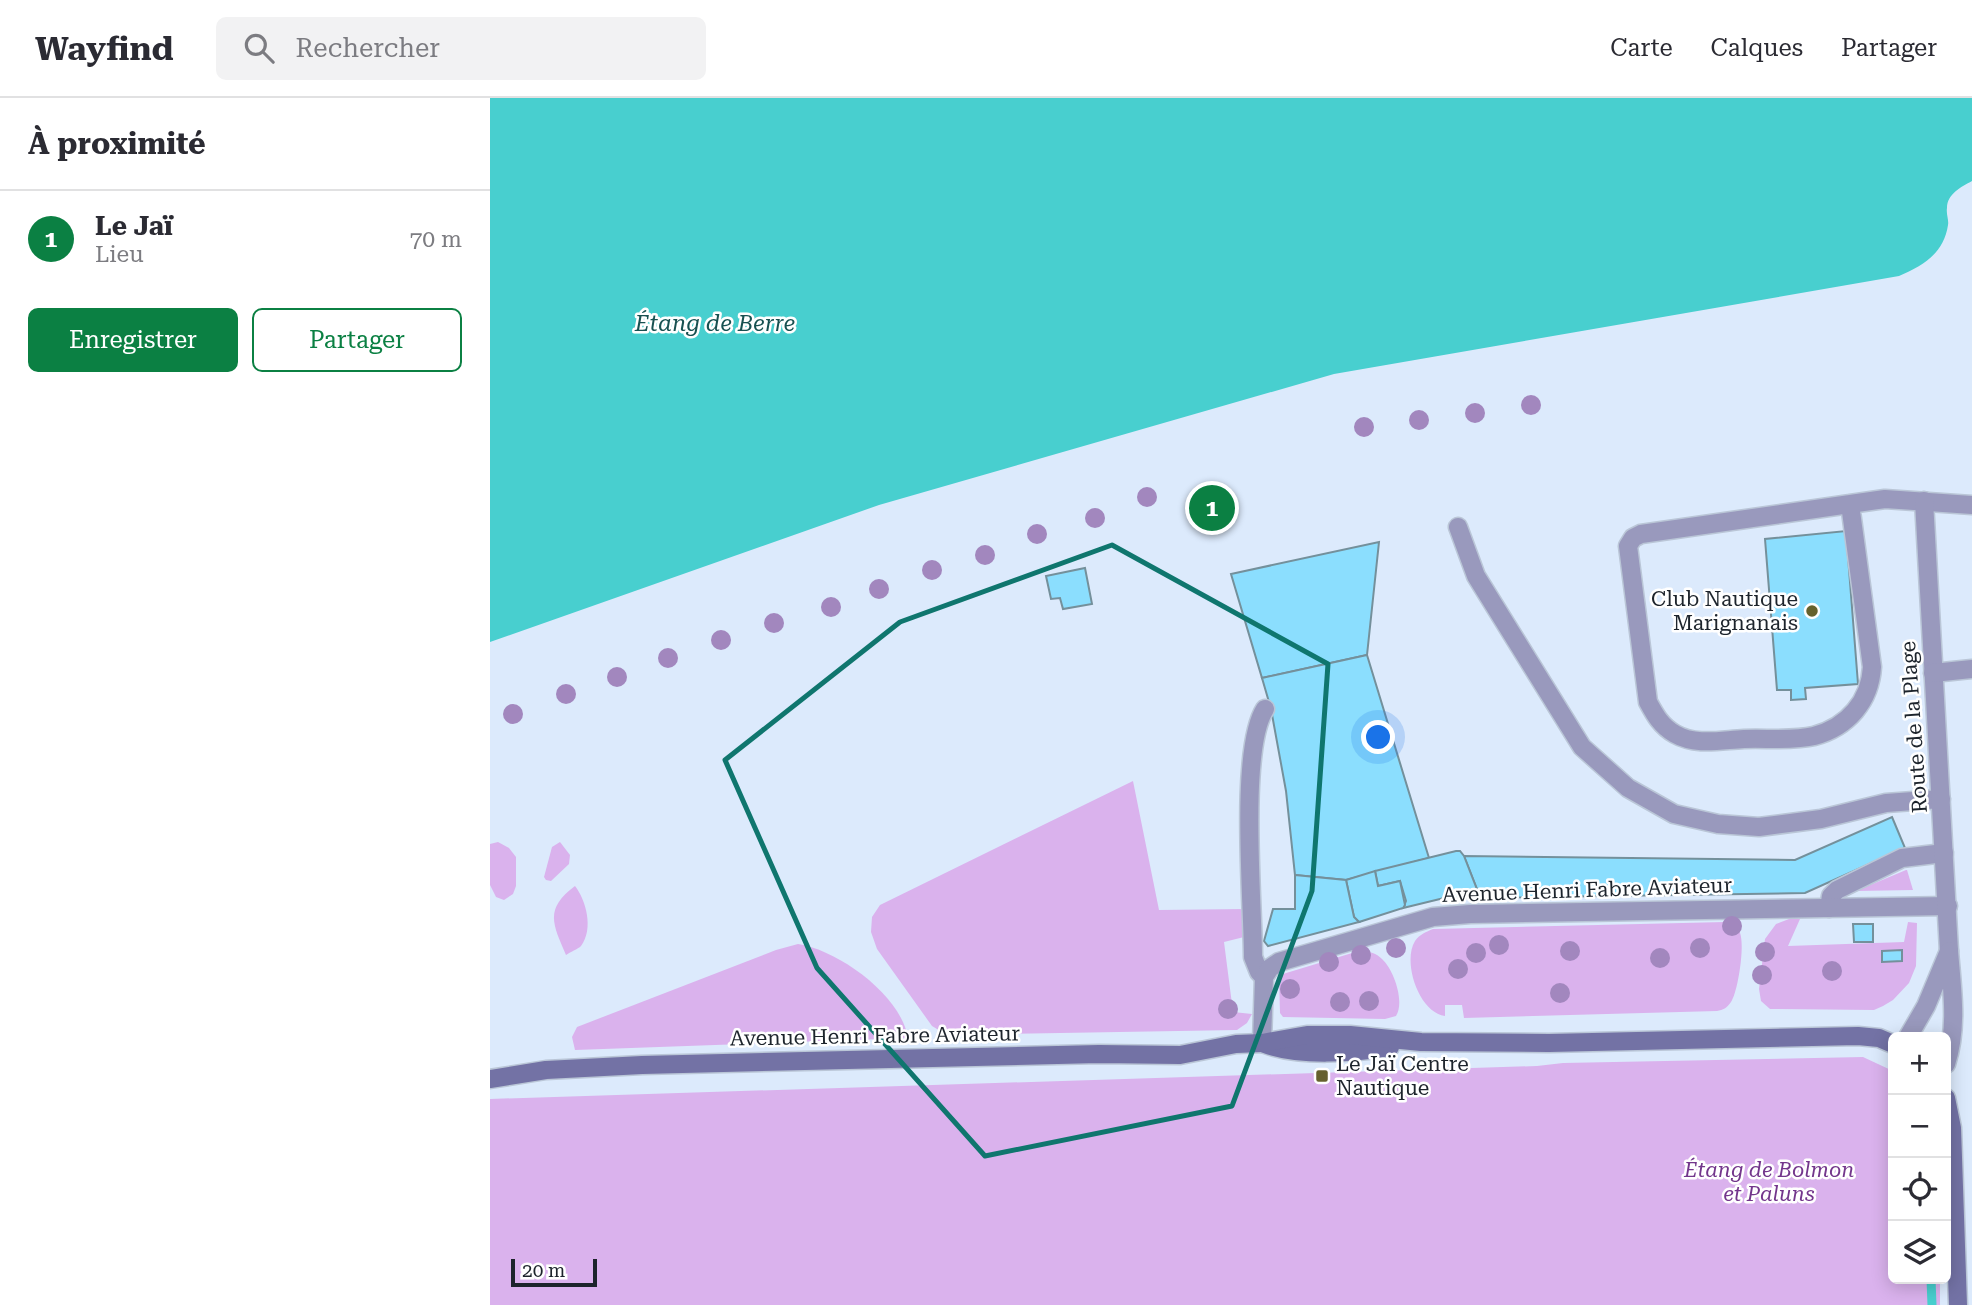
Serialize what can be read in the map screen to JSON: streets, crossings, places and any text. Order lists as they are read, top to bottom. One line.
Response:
{"streets":{"street":["Route de la Plage","Avenue Henri Fabre Aviateur"]},"crossings":[["Route de la Plage","Avenue Henri Fabre Aviateur"]],"water":["Étang de Berre"],"parks":["Étang de Bolmon et Paluns"],"places":{"other":["Club Nautique Marignanais"],"transit":["Le Jaï Centre Nautique"]},"scale_bar":"20 m","page":{"header":"Wayfind","search":"Rechercher","nav":["Carte","Calques","Partager"],"heading":"À proximité","list":[{"mark":"1","name":"Le Jaï","note":"Lieu","value":"70 m"}],"buttons":["Enregistrer","Partager"],"pins":"1","map_buttons":["+","−"],"scale":"20 m"}}
